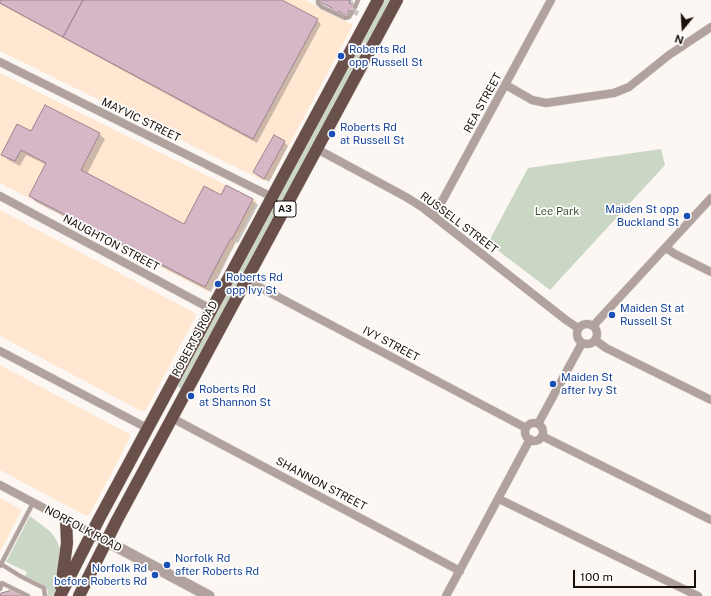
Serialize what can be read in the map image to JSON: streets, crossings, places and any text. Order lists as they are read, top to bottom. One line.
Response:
{"streets":{"highway":["A3","ROBERTS ROAD"],"street":["REA STREET","MAYVIC STREET","RUSSELL STREET","NAUGHTON STREET","IVY STREET","SHANNON STREET","NORFOLK ROAD"]},"crossings":[["REA STREET","RUSSELL STREET"],["MAYVIC STREET","ROBERTS ROAD"],["RUSSELL STREET","ROBERTS ROAD"],["NAUGHTON STREET","ROBERTS ROAD"],["ROBERTS ROAD","IVY STREET"],["ROBERTS ROAD","SHANNON STREET"],["ROBERTS ROAD","NORFOLK ROAD"]],"parks":["Lee Park"],"places":["Roberts Rd opp Russell St","Roberts Rd at Russell St","Maiden St opp Buckland St","Roberts Rd opp Ivy St","Maiden St at Russell St","Maiden St after Ivy St","Roberts Rd at Shannon St","Norfolk Rd after Roberts Rd","Norfolk Rd before Roberts Rd"],"scale_bar":"100 m","north":"bottom"}
